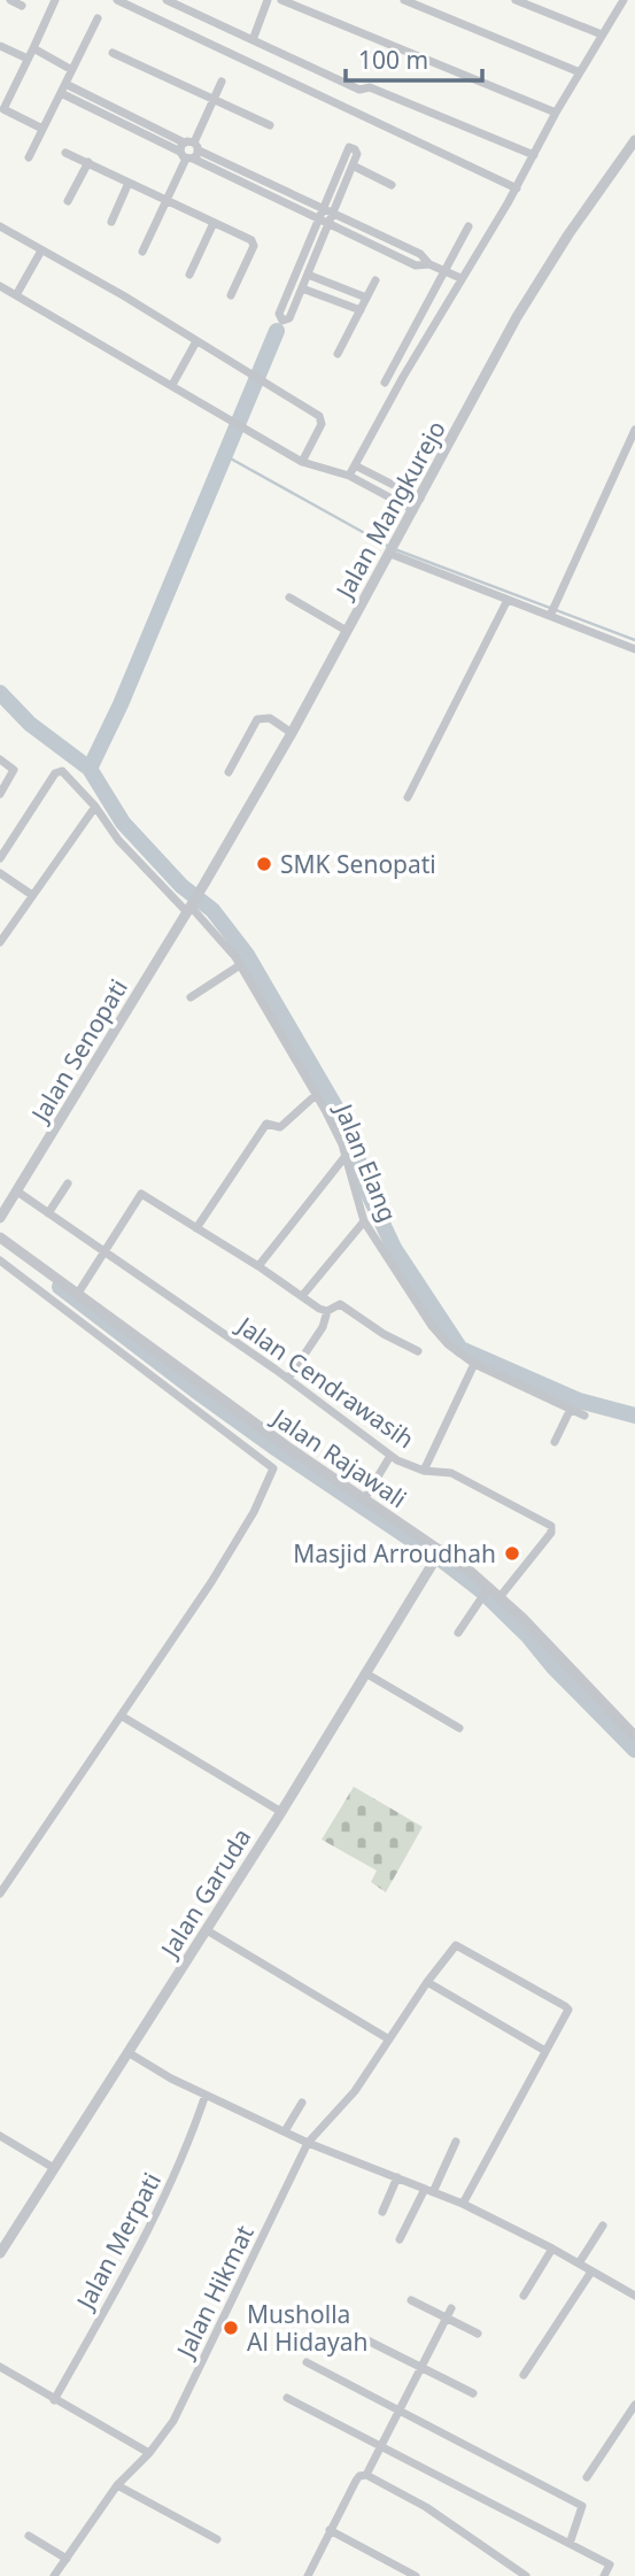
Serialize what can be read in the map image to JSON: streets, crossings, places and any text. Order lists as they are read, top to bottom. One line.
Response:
{"streets":{"street":["Jalan Mangkurejo","Jalan Senopati","Jalan Elang","Jalan Cendrawasih","Jalan Rajawali","Jalan Garuda","Jalan Merpati","Jalan Hikmat"]},"crossings":[["Jalan Mangkurejo","Jalan Senopati"],["Jalan Mangkurejo","Jalan Elang"],["Jalan Senopati","Jalan Elang"],["Jalan Senopati","Jalan Cendrawasih"],["Jalan Cendrawasih","Jalan Rajawali"],["Jalan Rajawali","Jalan Garuda"]],"places":["SMK Senopati","Masjid Arroudhah","Musholla Al Hidayah"],"scale_bar":"100 m"}
